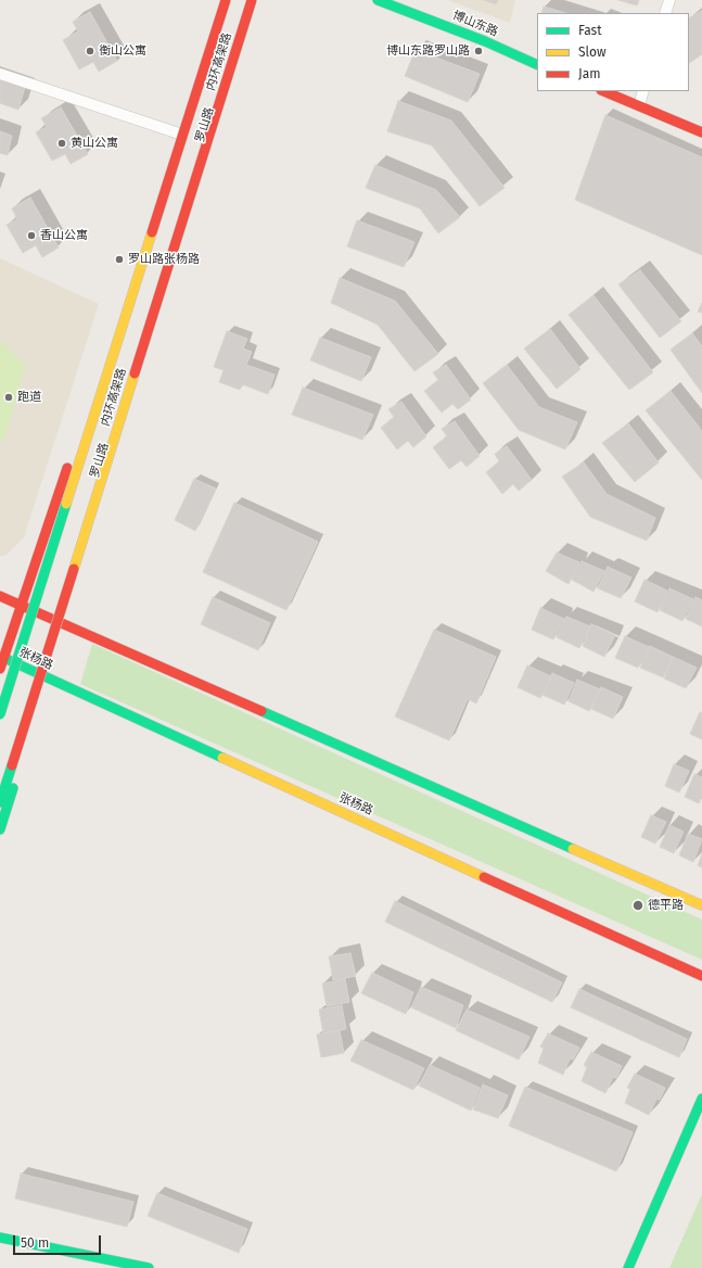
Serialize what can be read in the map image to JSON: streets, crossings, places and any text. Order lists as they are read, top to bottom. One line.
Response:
{"streets":{"main road":["博山东路","内环高架路","罗山路","张杨路"]},"crossings":[["罗山路","张杨路"]],"places":["衡山公寓","博山东路罗山路","黄山公寓","香山公寓","罗山路张杨路","跑道","德平路"],"legend":["Fast","Slow","Jam"],"scale_bar":"50 m"}
